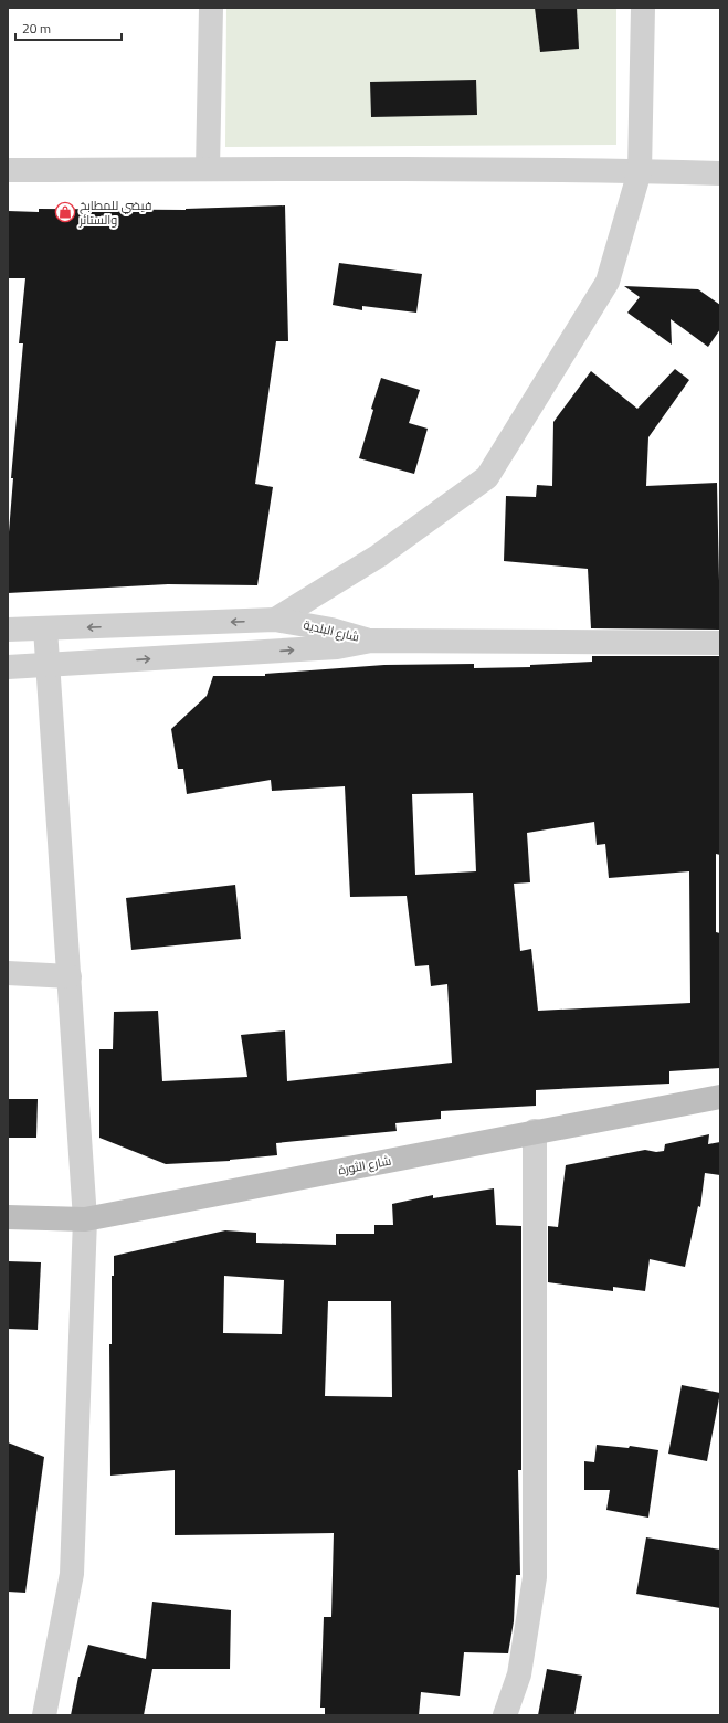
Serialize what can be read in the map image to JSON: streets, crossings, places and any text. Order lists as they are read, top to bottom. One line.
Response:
{"streets":{"main road":["شارع الثورة"],"street":["شارع البلدية"]},"places":{"shop":["فيضي للمطابخ والستائر"]},"scale_bar":"20 m"}
